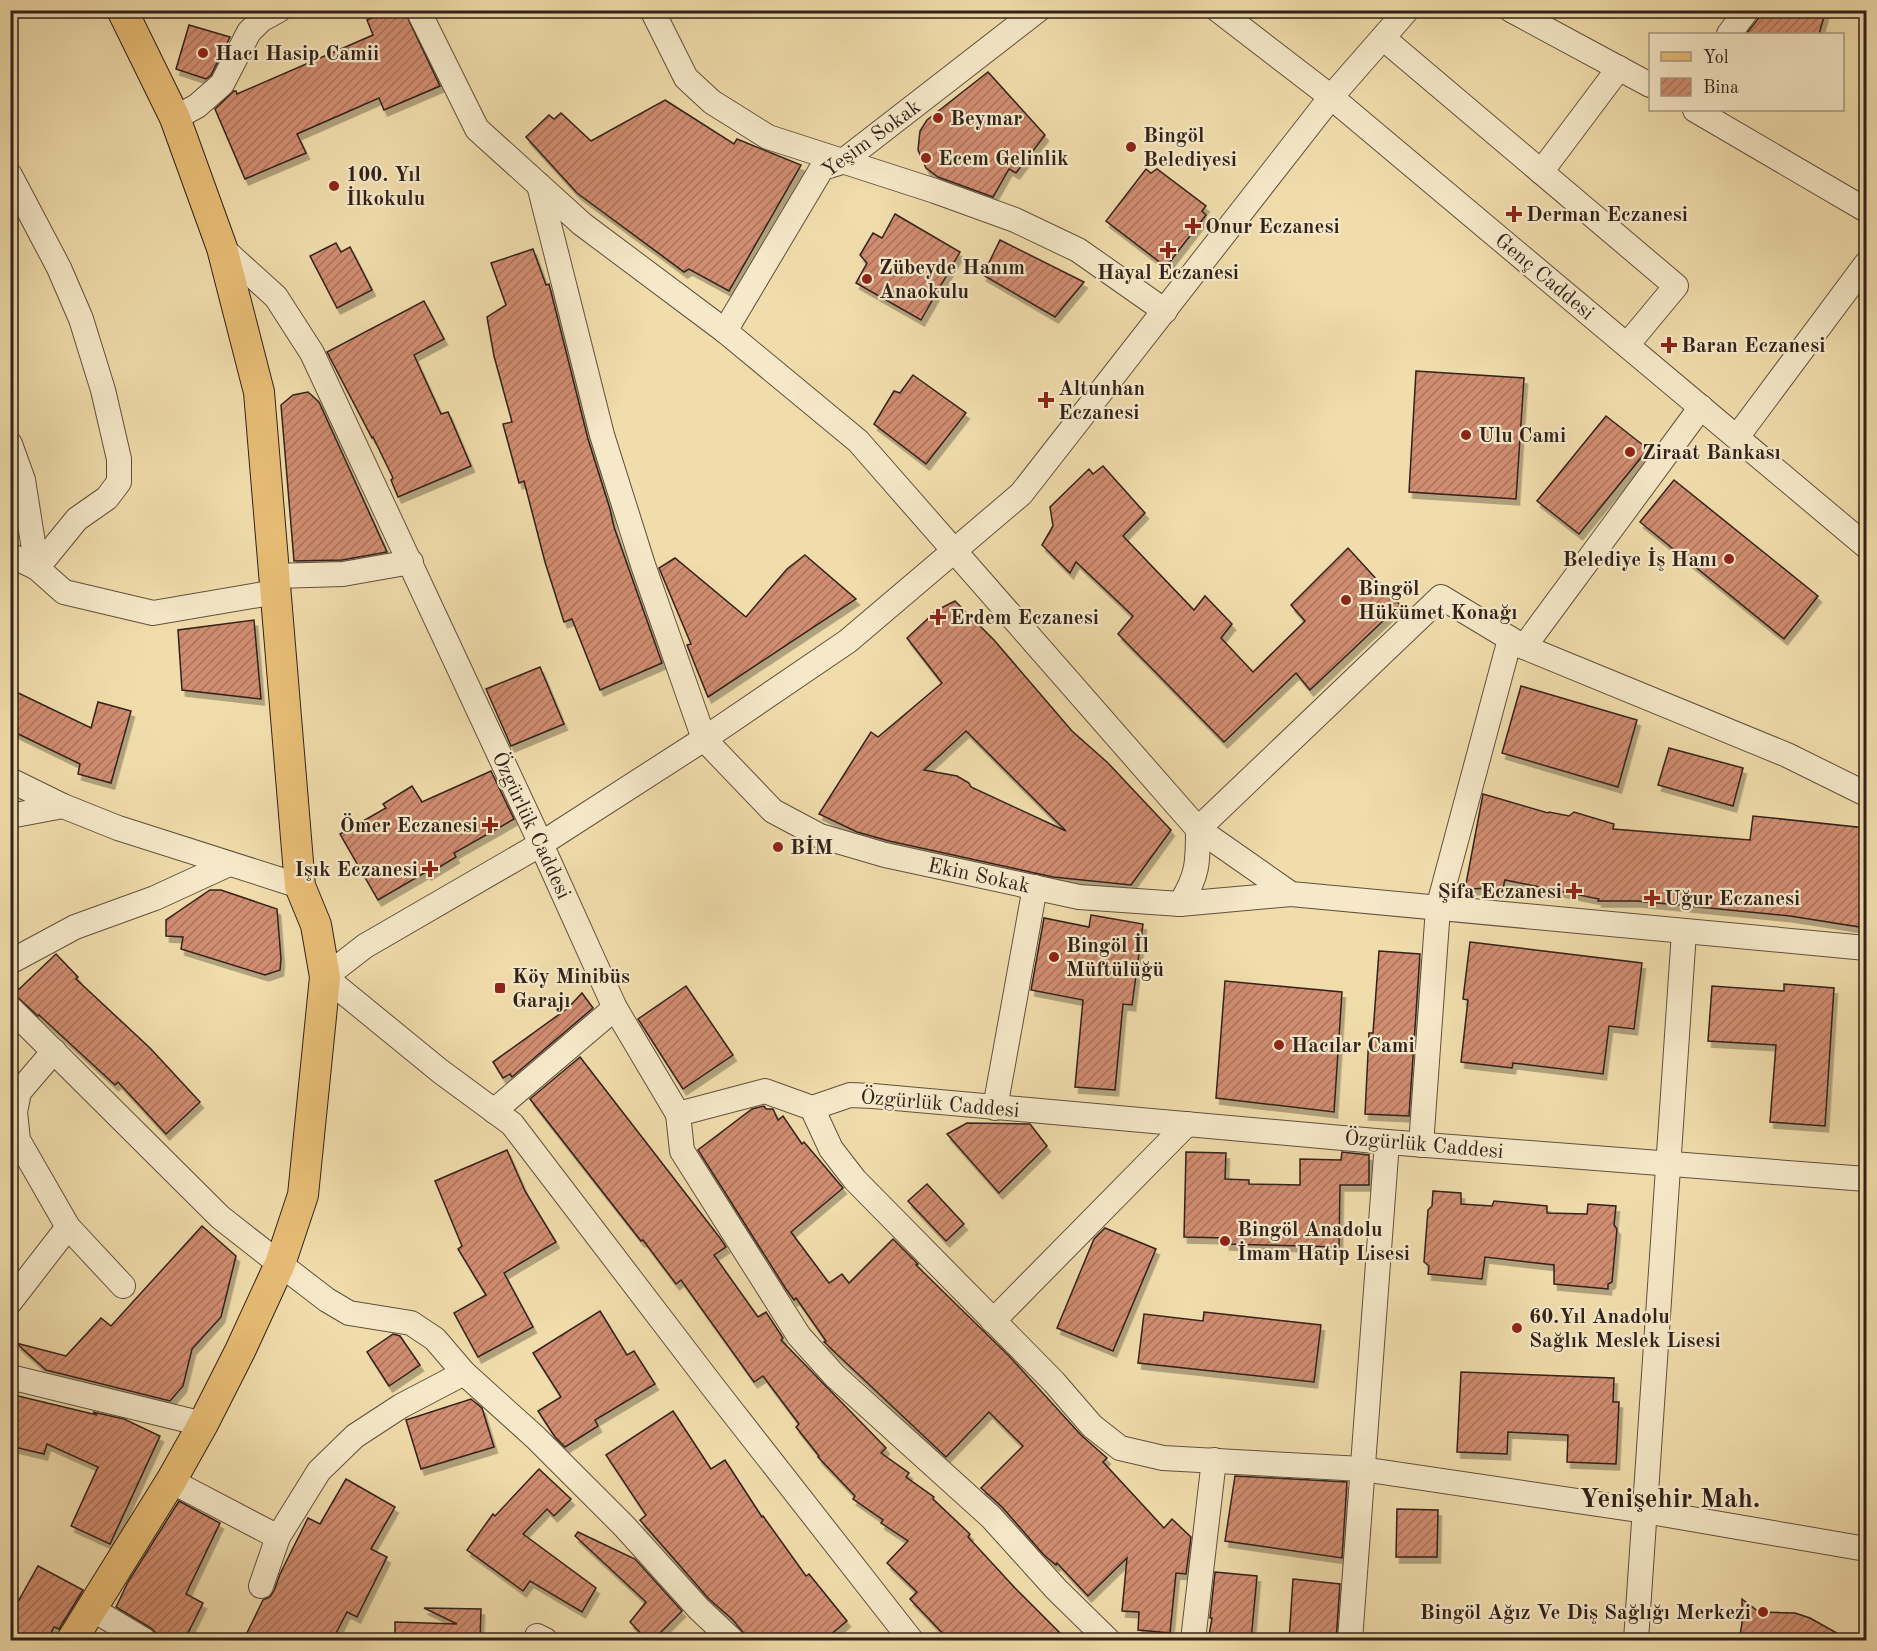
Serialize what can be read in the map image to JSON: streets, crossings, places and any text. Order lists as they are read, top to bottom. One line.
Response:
{"streets":{"street":["Yeşim Sokak","Genç Caddesi","Özgürlük Caddesi","Ekin Sokak"]},"districts":["Yenişehir Mah."],"places":{"other":["Hacı Hasip Camii","Beymar","Bingöl Belediyesi","Ecem Gelinlik","100. Yıl İlkokulu","Zübeyde Hanım Anaokulu","Ulu Cami","Ziraat Bankası","Belediye İş Hanı","Bingöl Hükümet Konağı","BİM","Bingöl İl Müftülüğü","Hacılar Cami","Bingöl Anadolu İmam Hatip Lisesi","60.Yıl Anadolu Sağlık Meslek Lisesi","Bingöl Ağız Ve Diş Sağlığı Merkezi"],"health":["Derman Eczanesi","Onur Eczanesi","Hayal Eczanesi","Baran Eczanesi","Altunhan Eczanesi","Erdem Eczanesi","Ömer Eczanesi","Işık Eczanesi","Şifa Eczanesi","Uğur Eczanesi"],"transit":["Köy Minibüs Garajı"]},"legend":["Yol","Bina"]}
